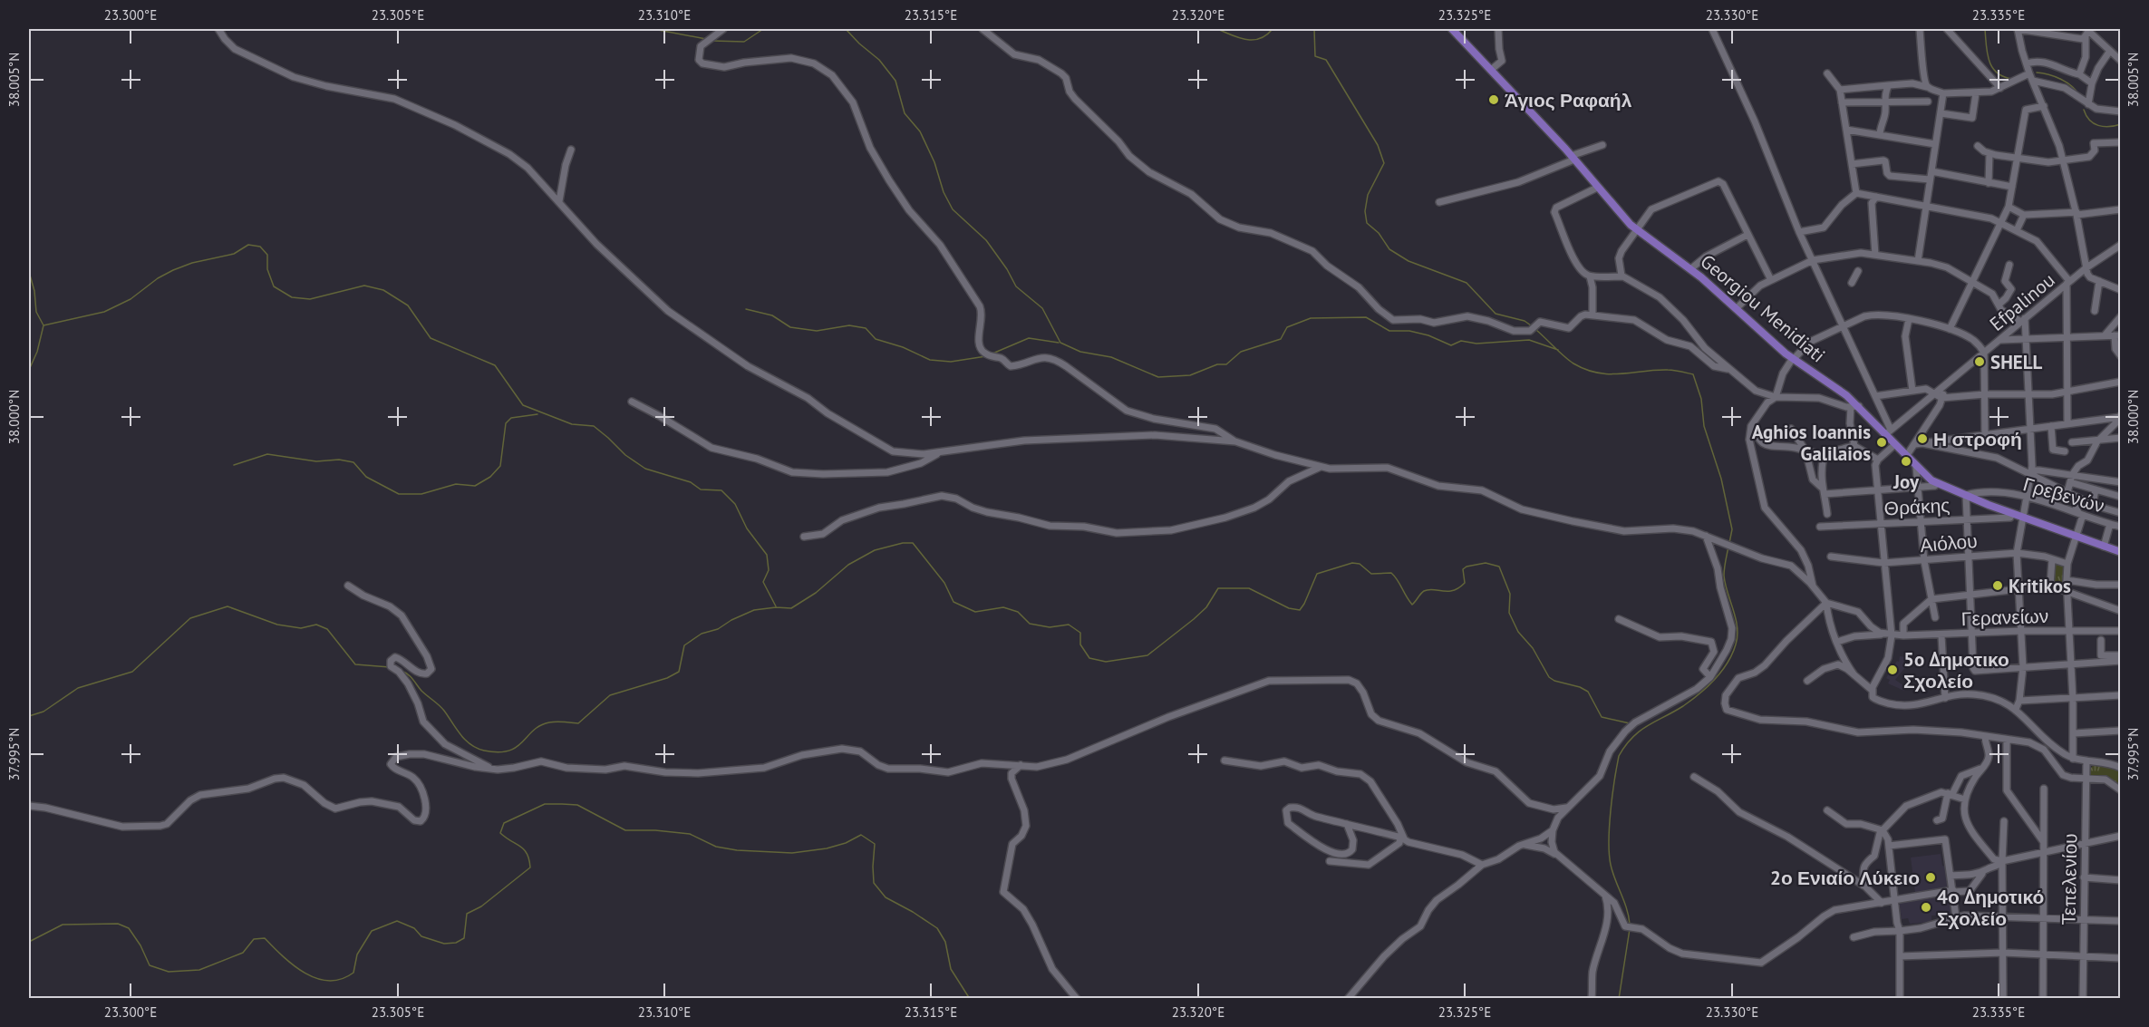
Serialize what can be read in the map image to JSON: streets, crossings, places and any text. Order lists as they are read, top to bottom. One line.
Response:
{"streets":{"main road":["Georgiou Menidiati"],"street":["Efpalinou","Γρεβενών","Θράκης","Αιόλου","Γερανείων","Τεπελενίου"]},"crossings":[["Efpalinou","Georgiou Menidiati"]],"places":["Άγιος Ραφαήλ","SHELL","Η στροφή","Aghios Ioannis Galilaios","Joy","Kritikos","5o Δημοτικο Σχολείο","2ο Ενιαίο Λύκειο","4ο Δημοτικό Σχολείο"],"coordinates":["23.300°E","23.305°E","23.310°E","23.315°E","23.320°E","23.325°E","23.330°E","23.335°E","38.005°N","38.000°N","37.995°N"]}
